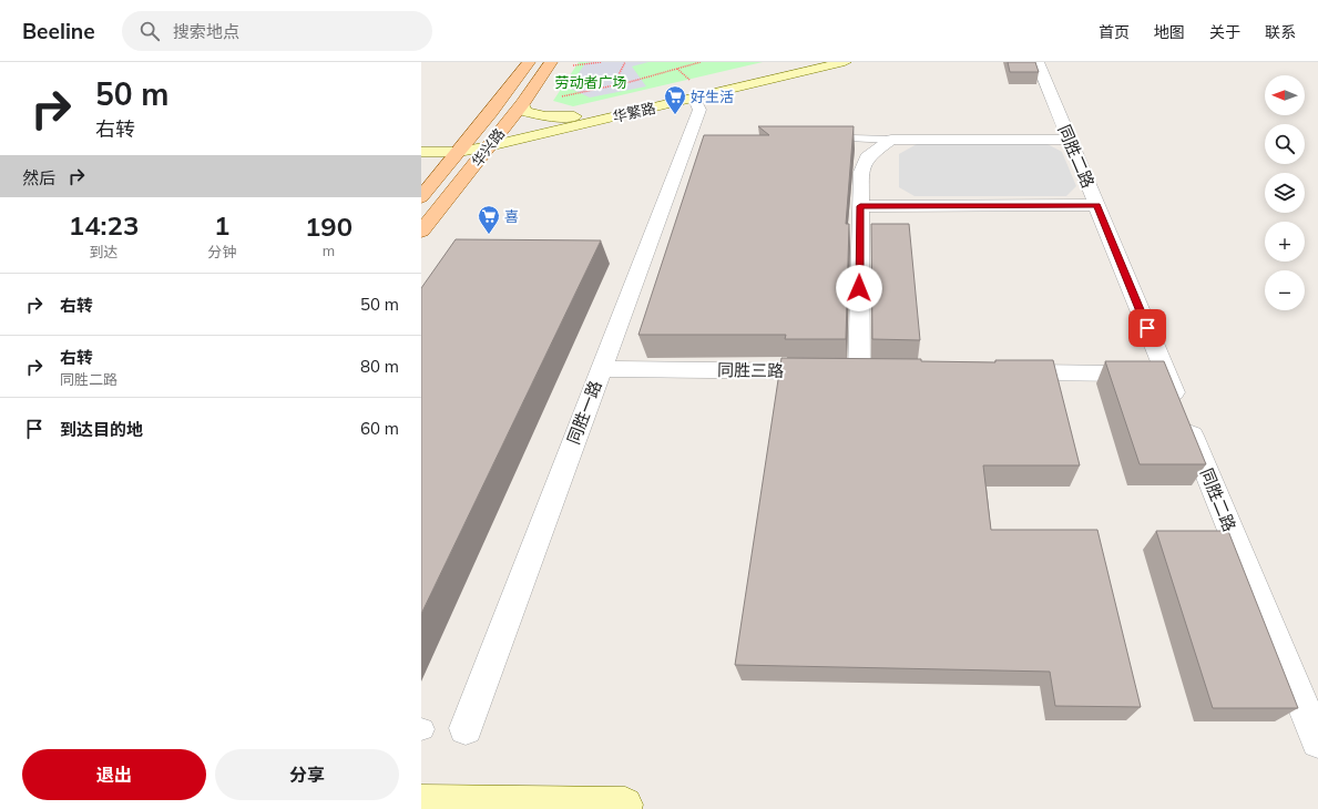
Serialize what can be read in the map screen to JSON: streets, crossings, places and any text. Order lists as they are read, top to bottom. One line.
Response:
{"streets":{"main road":["华繁路","华兴路"],"street":["同胜二路","同胜三路","同胜一路"]},"crossings":[["华繁路","华兴路"],["华繁路","同胜一路"],["同胜三路","同胜一路"]],"parks":["劳动者广场"],"places":{"supermarket":["好生活","喜"]},"north":"left","page":{"header":"Beeline","search":"搜索地点","nav":["首页","地图","关于","联系"],"turn":["50 m","右转"],"map_buttons":["+","−"],"then":"然后","eta":["14:23","到达","1","分钟","190","m"],"list":[{"name":"右转","value":"50 m"},{"name":"右转","note":"同胜二路","value":"80 m"},{"name":"到达目的地","value":"60 m"}],"buttons":["退出","分享"]}}
